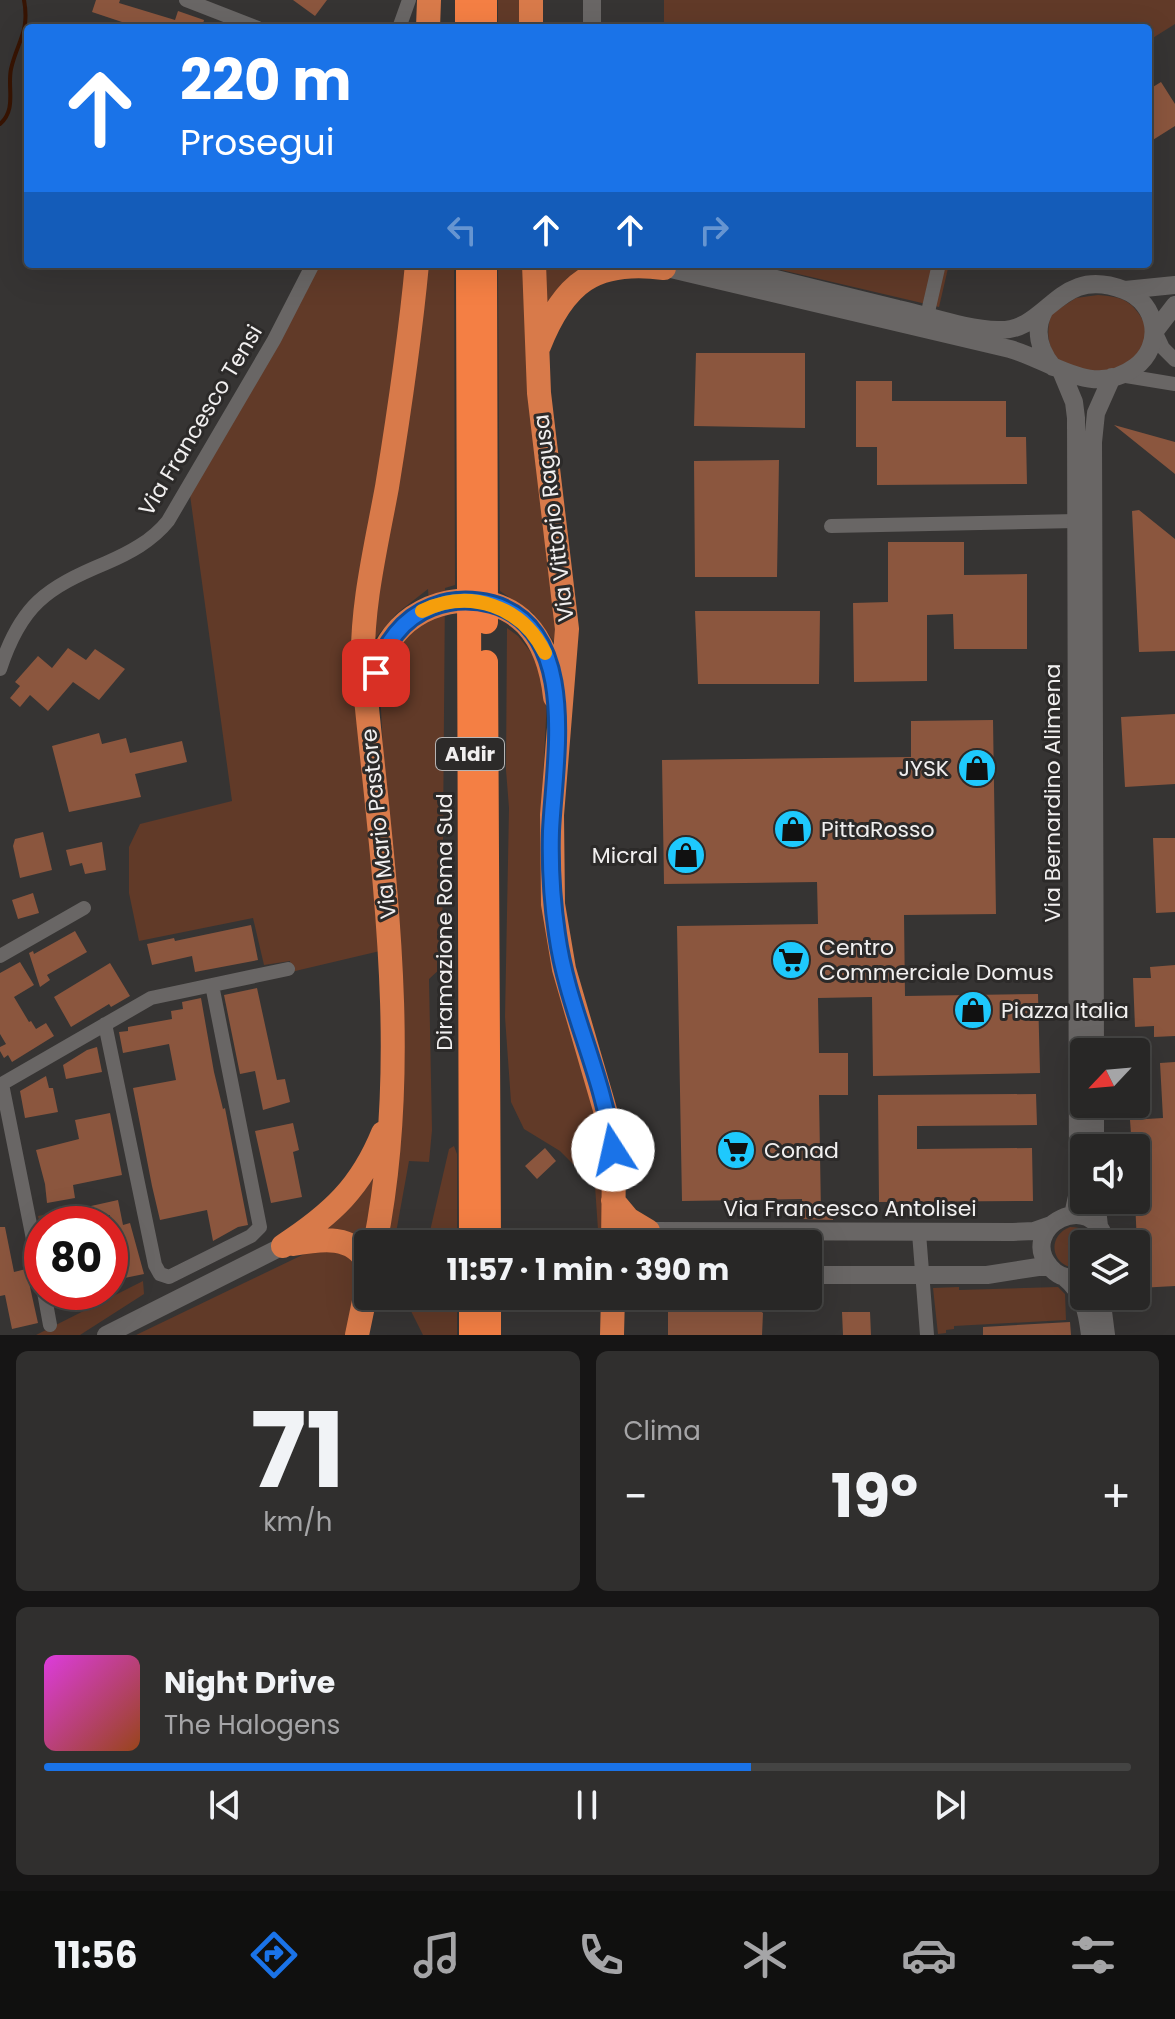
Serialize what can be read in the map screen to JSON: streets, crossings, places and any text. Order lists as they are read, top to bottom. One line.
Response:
{"streets":{"highway":["Via Vittorio Ragusa","A1dir","Via Mario Pastore","Diramazione Roma Sud"],"street":["Via Francesco Tensi","Via Bernardino Alimena","Via Francesco Antolisei"]},"crossings":[["Via Bernardino Alimena","Via Francesco Antolisei"]],"places":{"shop":["JYSK","PittaRosso","Micral","Piazza Italia"],"supermarket":["Centro Commerciale Domus","Conad"]},"north":"bottom left","page":{"turn":["220 m","Prosegui"],"limit":"80","trip":"11:57 · 1 min · 390 m","tile":[["71","km/h"],"Clima"],"heat":["−","19°","+"],"song":["Night Drive","The Halogens"],"tabs":"11:56"}}
